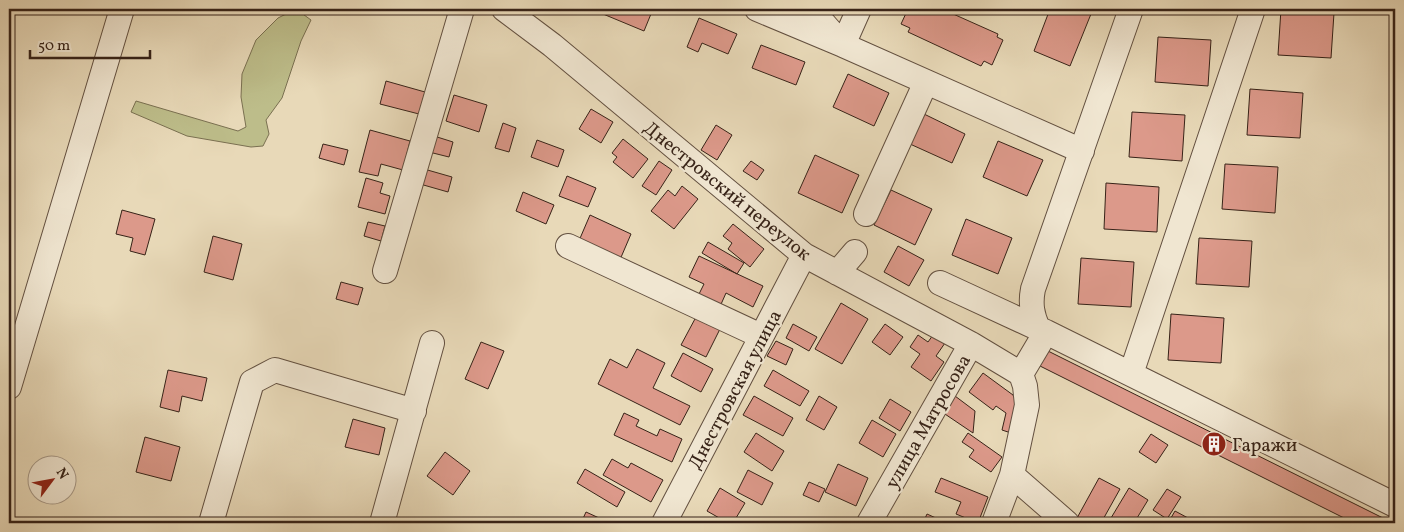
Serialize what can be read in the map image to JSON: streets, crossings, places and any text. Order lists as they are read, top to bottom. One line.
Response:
{"streets":{"street":["Днестровский переулок","Днестровская улица","улица Матросова"]},"crossings":[["Днестровский переулок","Днестровская улица"],["Днестровский переулок","улица Матросова"]],"places":{"building":["Гаражи"]},"scale_bar":"50 m","north":"top right"}
